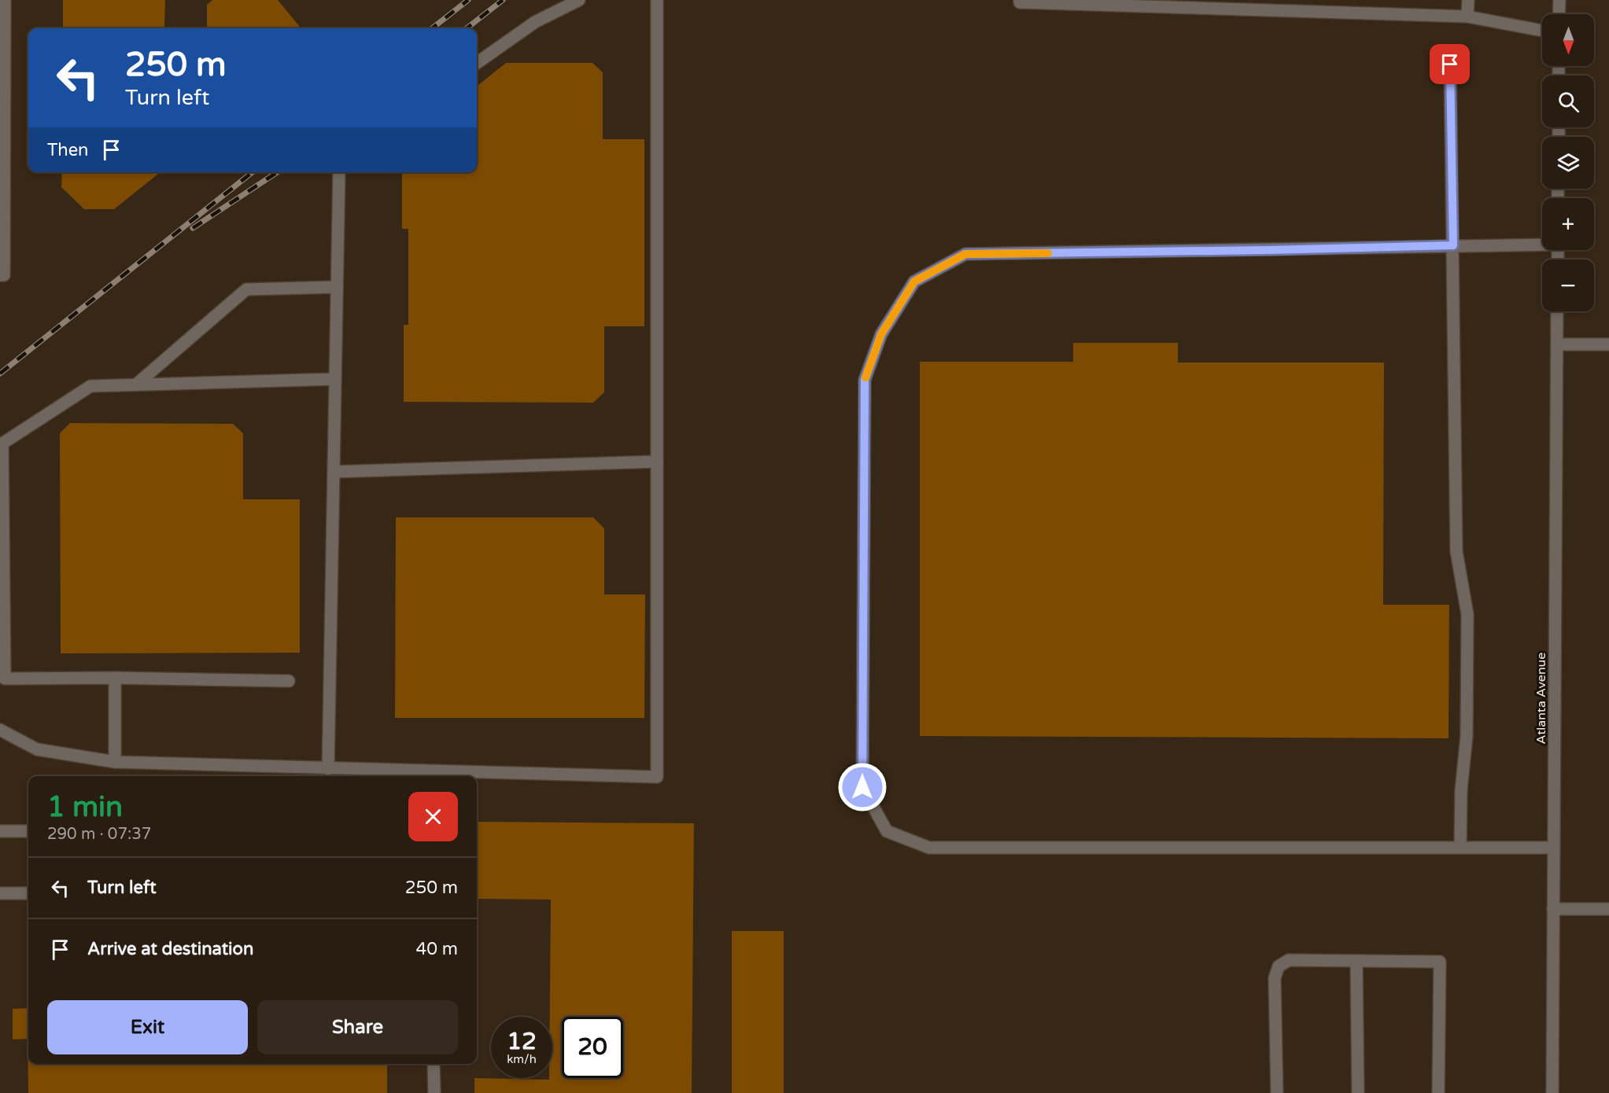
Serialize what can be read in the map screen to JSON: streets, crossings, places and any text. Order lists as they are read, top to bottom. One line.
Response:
{"streets":{"street":["Atlanta Avenue"]},"north":"bottom","page":{"map_buttons":["+","−"],"turn":["250 m","Turn left"],"then":"Then","heading":["1 min","290 m · 07:37"],"list":[{"name":"Turn left","value":"250 m"},{"name":"Arrive at destination","value":"40 m"}],"buttons":["Exit","Share"],"speed":"12 km/h","limit":"20"}}
